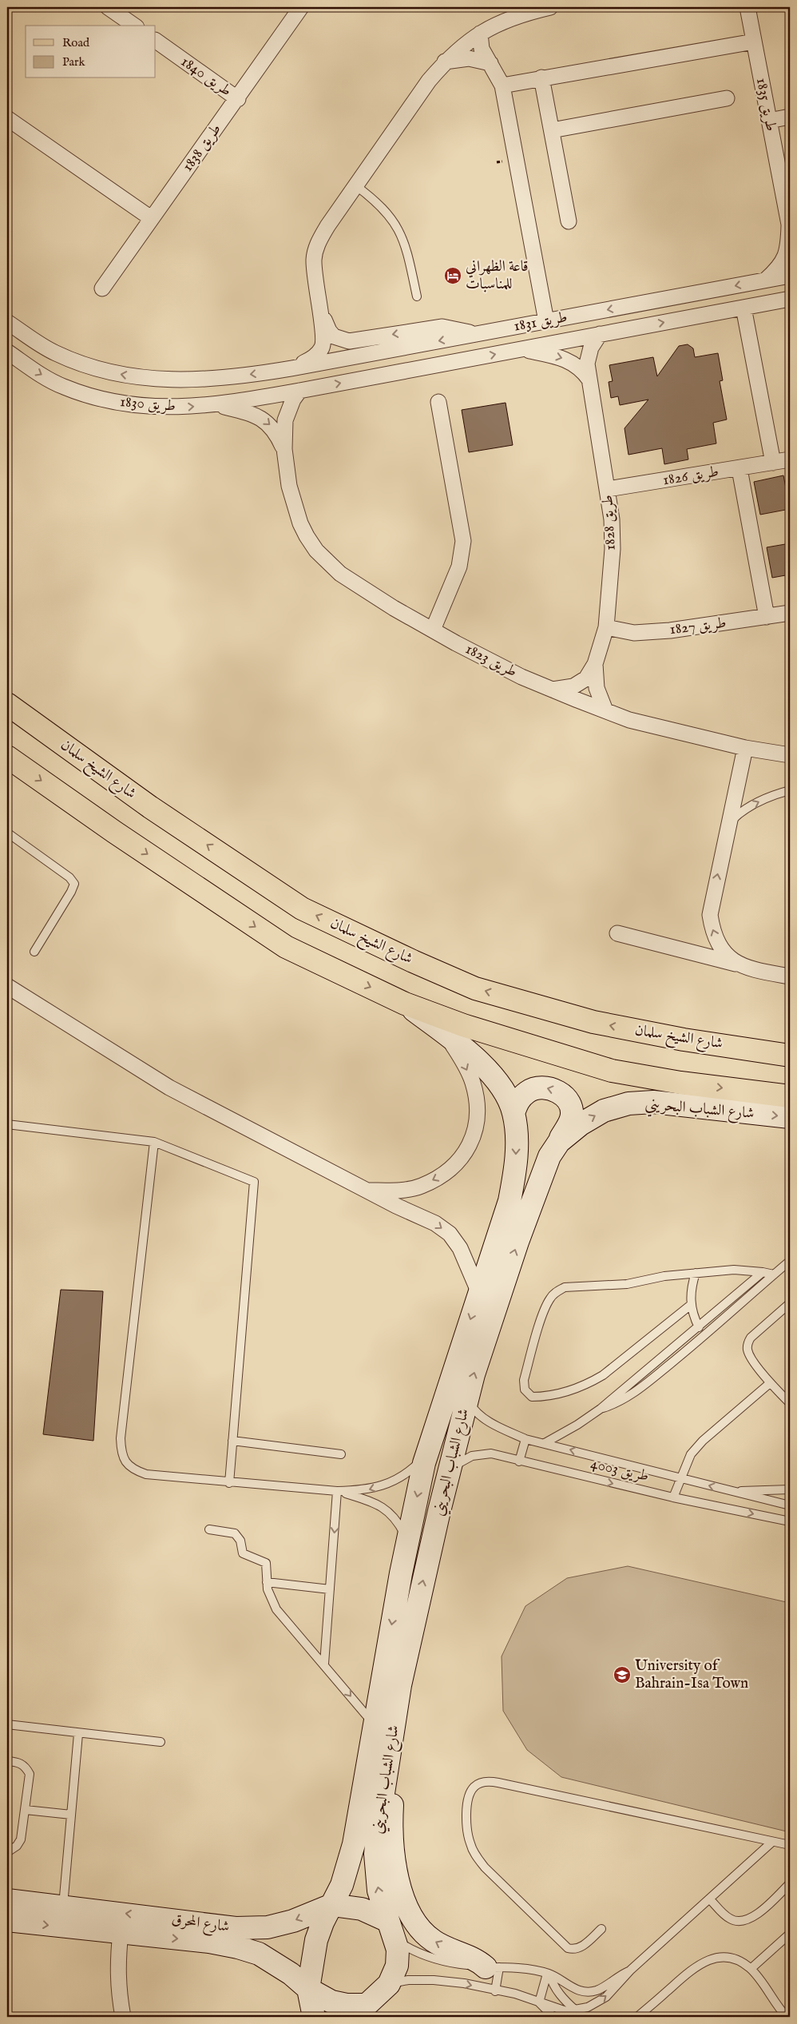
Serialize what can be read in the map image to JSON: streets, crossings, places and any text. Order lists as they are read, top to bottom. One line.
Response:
{"streets":{"main road":["شارع الشيخ سلمان"],"street":["طريق 1840","طريق 1835","طريق 1838","طريق 1831","طريق 1830","طريق 1826","طريق 1828","طريق 1827","طريق 1823","شارع الشباب البحريني","شارع المحرق"],"lane":["طريق 4003"]},"crossings":[["طريق 1840","طريق 1838"],["طريق 1835","طريق 1831"],["طريق 1831","طريق 1830"],["طريق 1831","طريق 1828"],["طريق 1831","طريق 1823"],["طريق 1830","طريق 1823"],["طريق 1826","طريق 1828"],["طريق 1828","طريق 1827"],["طريق 1828","طريق 1823"],["شارع الشباب البحريني","طريق 4003"],["شارع الشباب البحريني","شارع المحرق"]],"places":{"hotel":["قاعة الظهراني للمناسبات"],"school or university":["University of Bahrain-Isa Town"]},"legend":["Road","Park"]}
